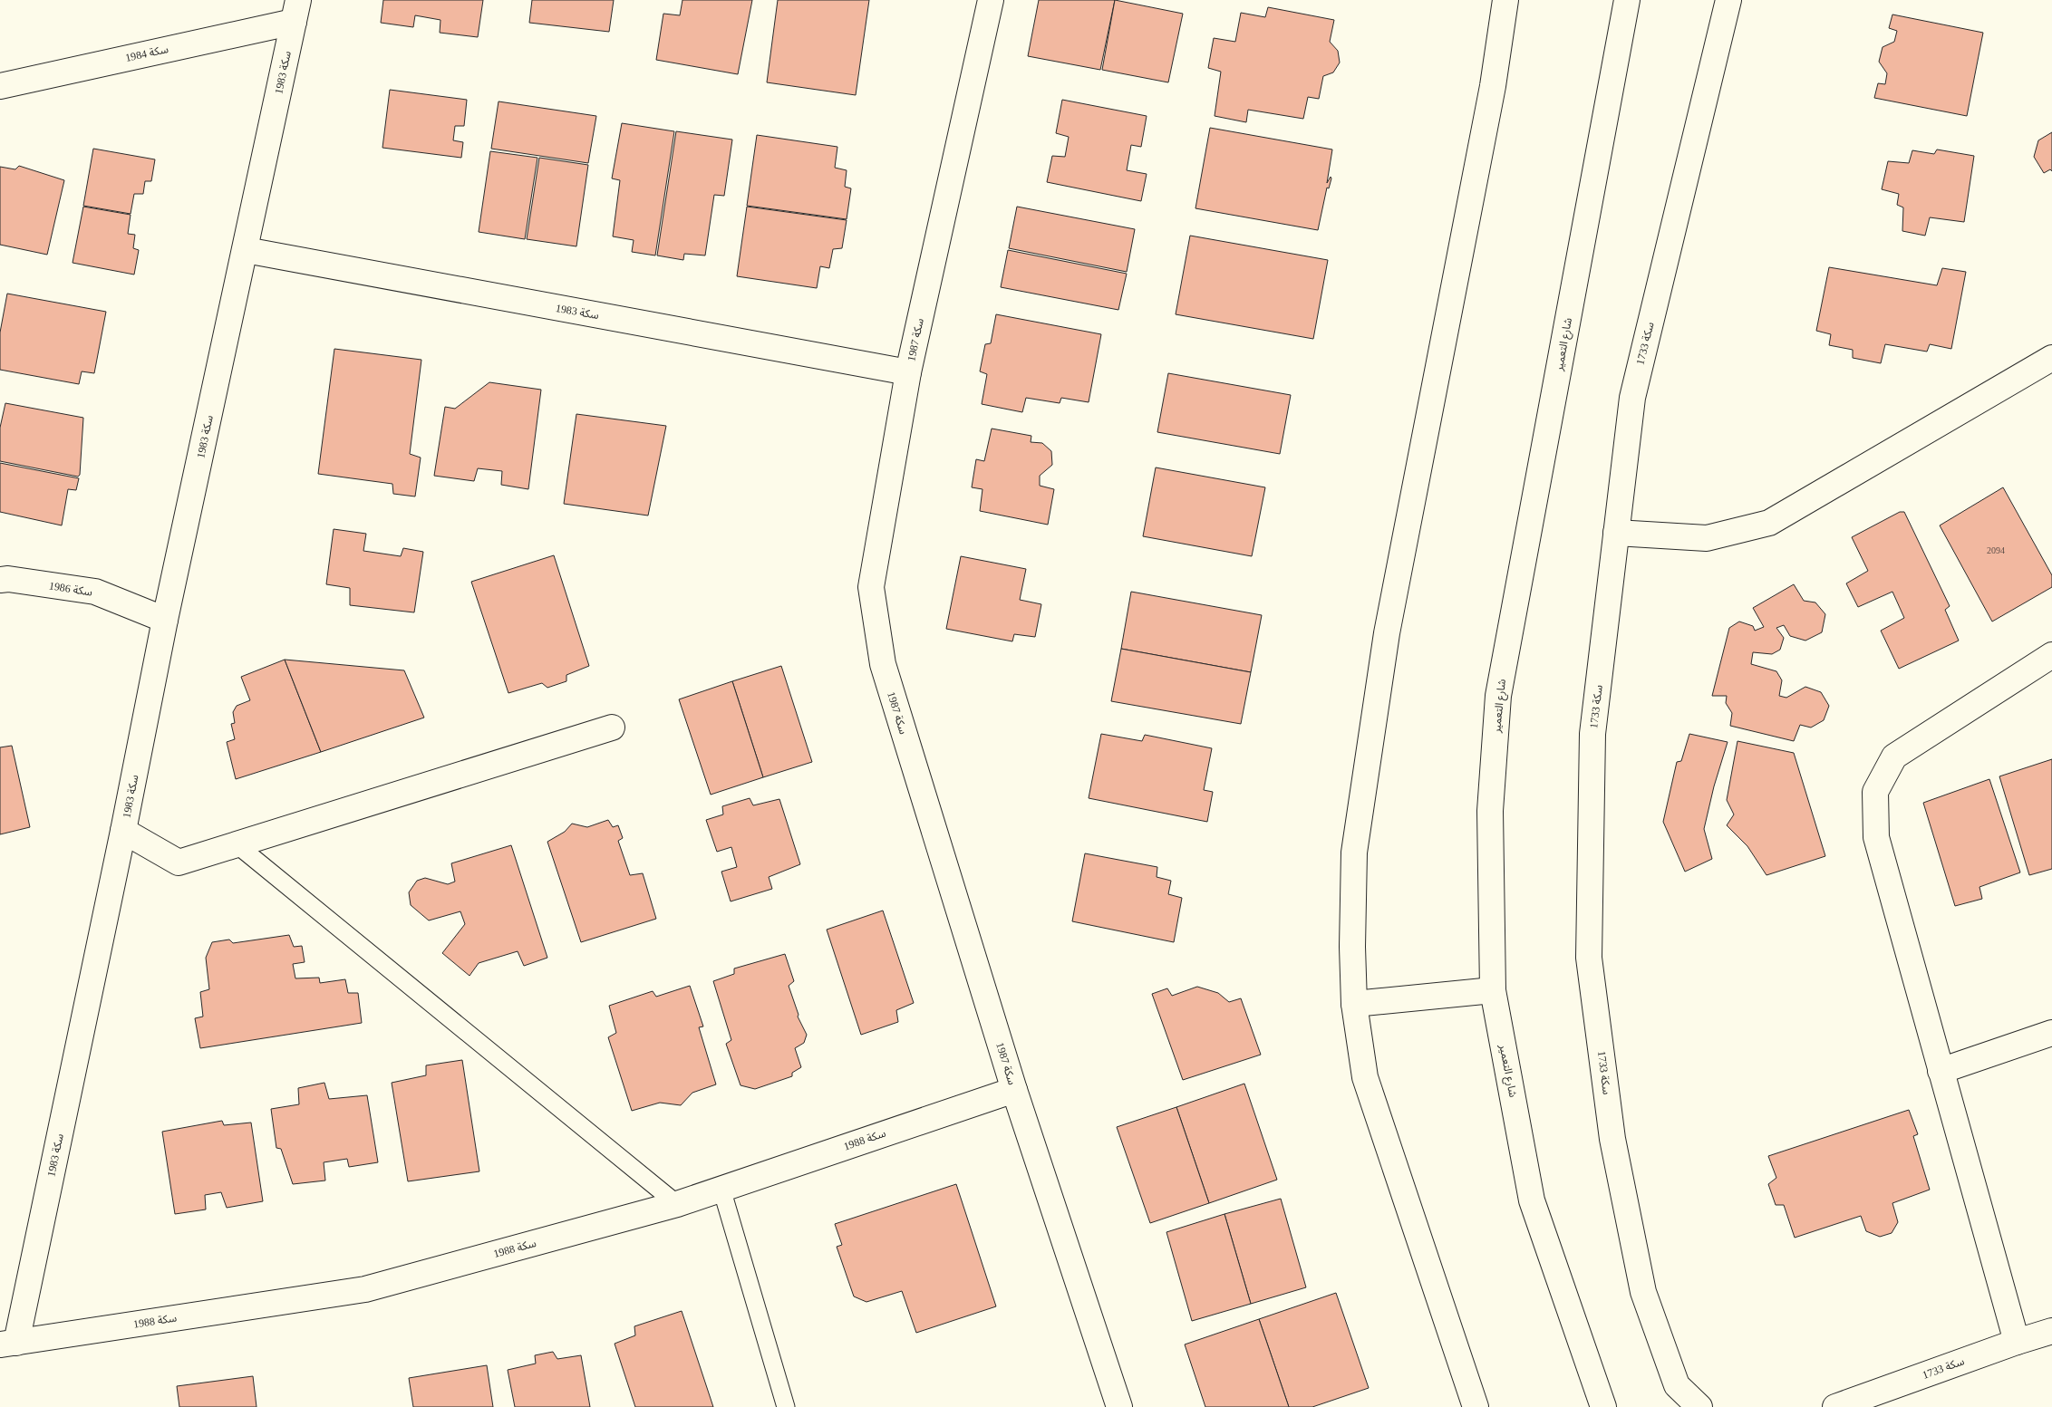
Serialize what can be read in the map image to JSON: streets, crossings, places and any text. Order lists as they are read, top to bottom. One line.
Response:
{"streets":{"street":["سكة 1984","سكة 1983","سكة 1987","سكة 1733","شارع التعمير","سكة 1986","سكة 1988"]},"crossings":[["سكة 1984","سكة 1983"],["سكة 1983","سكة 1987"],["سكة 1983","سكة 1986"],["سكة 1983","سكة 1988"],["سكة 1987","سكة 1988"]],"house_numbers":["2094"]}
